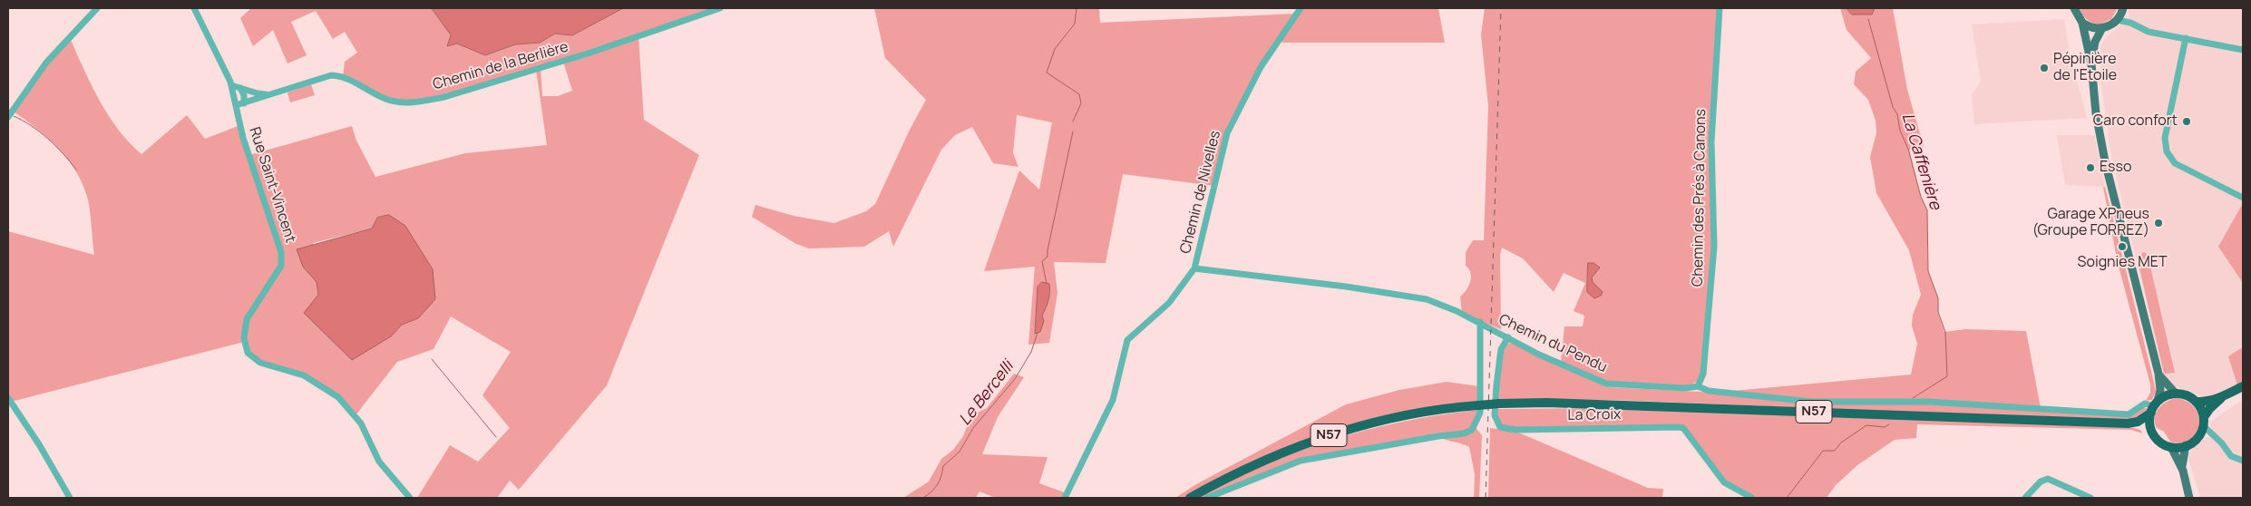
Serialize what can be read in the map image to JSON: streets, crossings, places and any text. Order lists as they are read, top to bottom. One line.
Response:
{"streets":{"highway":["N57"],"street":["Chemin de la Berlière","Rue Saint-Vincent","Chemin de Nivelles","Chemin des Prés à Canons","Chemin du Pendu","La Croix"]},"crossings":[["Chemin de la Berlière","Rue Saint-Vincent"],["Chemin de Nivelles","Chemin du Pendu"],["Chemin des Prés à Canons","Chemin du Pendu"],["Chemin du Pendu","N57"],["Chemin du Pendu","La Croix"]],"water":["La Caffenière","Le Bercelli"],"places":["Pépinière de l'Etoile","Caro confort","Esso","Garage XPneus (Groupe FORREZ)","Soignies MET"]}
